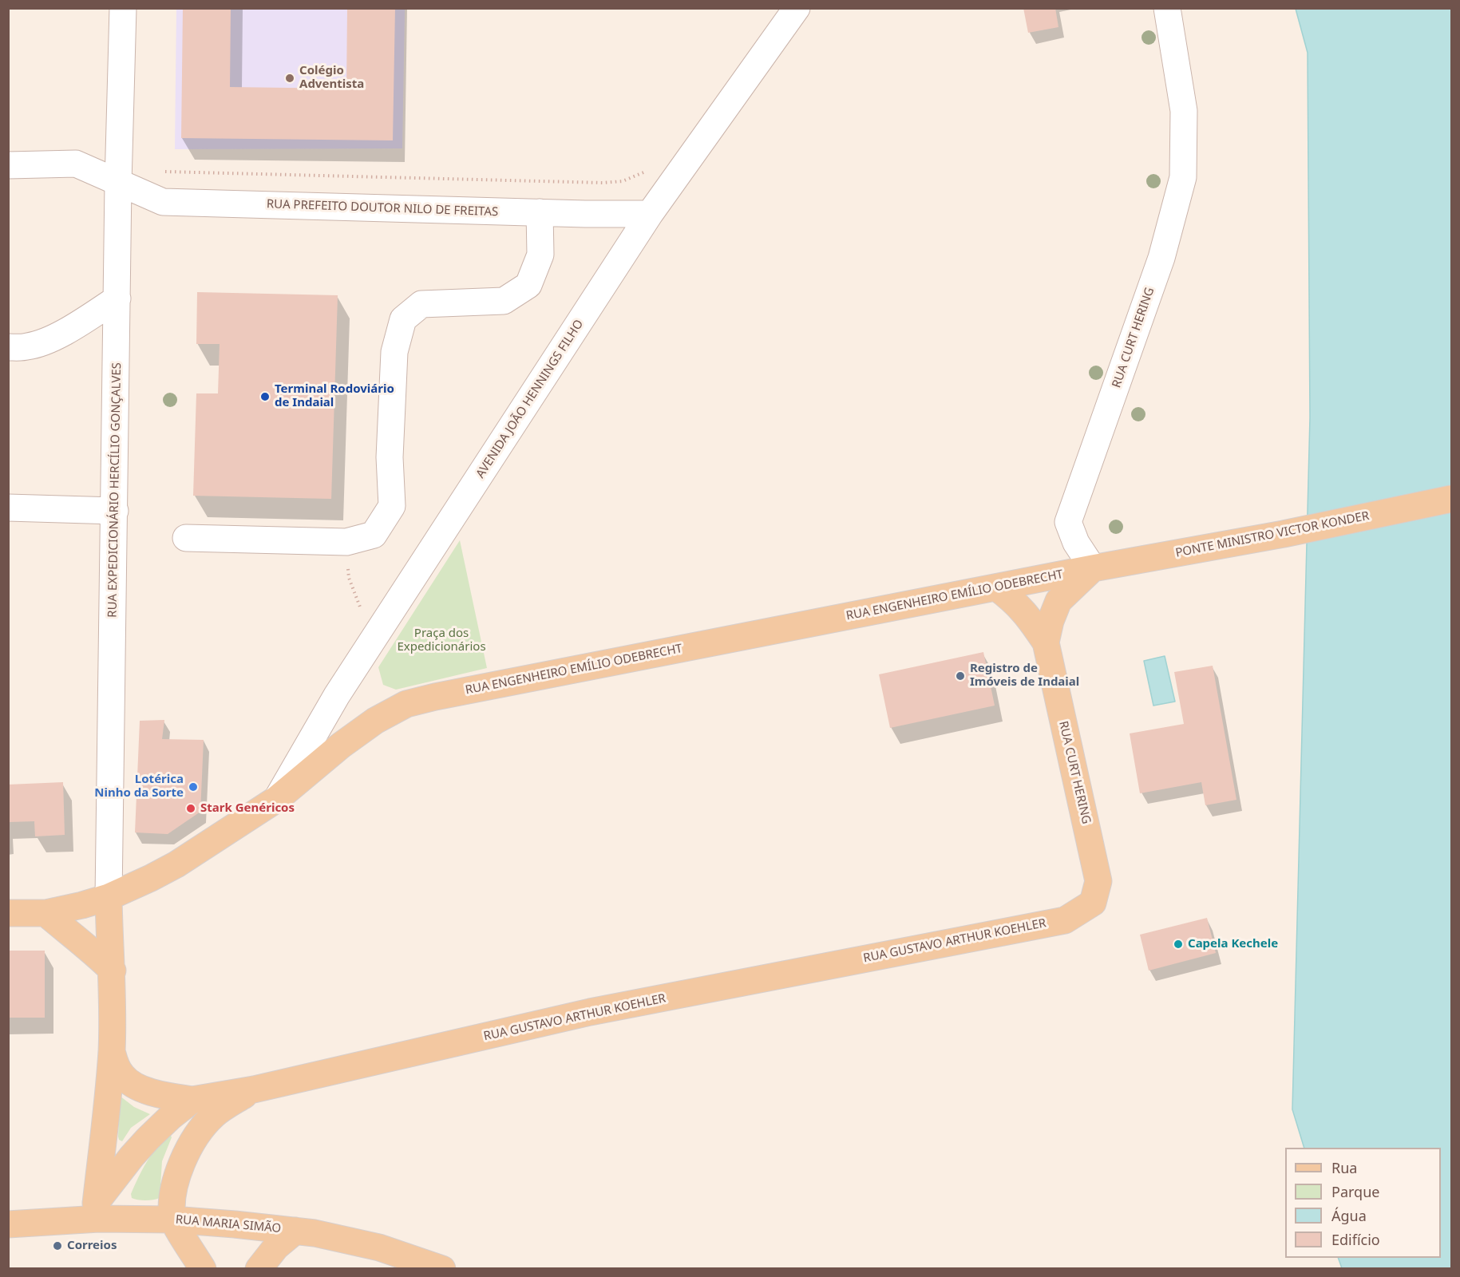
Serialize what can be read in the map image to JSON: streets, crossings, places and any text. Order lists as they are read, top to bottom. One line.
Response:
{"streets":{"main road":["RUA CURT HERING","RUA EXPEDICIONÁRIO HERCÍLIO GONÇALVES","PONTE MINISTRO VICTOR KONDER","RUA ENGENHEIRO EMÍLIO ODEBRECHT","RUA GUSTAVO ARTHUR KOEHLER","RUA MARIA SIMÃO"],"street":["RUA PREFEITO DOUTOR NILO DE FREITAS","AVENIDA JOÃO HENNINGS FILHO"]},"crossings":[["RUA PREFEITO DOUTOR NILO DE FREITAS","AVENIDA JOÃO HENNINGS FILHO"],["RUA PREFEITO DOUTOR NILO DE FREITAS","RUA EXPEDICIONÁRIO HERCÍLIO GONÇALVES"],["RUA CURT HERING","PONTE MINISTRO VICTOR KONDER"],["RUA CURT HERING","RUA ENGENHEIRO EMÍLIO ODEBRECHT"],["RUA CURT HERING","RUA GUSTAVO ARTHUR KOEHLER"],["AVENIDA JOÃO HENNINGS FILHO","RUA ENGENHEIRO EMÍLIO ODEBRECHT"],["RUA EXPEDICIONÁRIO HERCÍLIO GONÇALVES","RUA ENGENHEIRO EMÍLIO ODEBRECHT"],["RUA EXPEDICIONÁRIO HERCÍLIO GONÇALVES","RUA GUSTAVO ARTHUR KOEHLER"],["RUA EXPEDICIONÁRIO HERCÍLIO GONÇALVES","RUA MARIA SIMÃO"],["PONTE MINISTRO VICTOR KONDER","RUA ENGENHEIRO EMÍLIO ODEBRECHT"],["RUA GUSTAVO ARTHUR KOEHLER","RUA MARIA SIMÃO"]],"parks":["Praça dos Expedicionários"],"places":["Colégio Adventista","Terminal Rodoviário de Indaial","Registro de Imóveis de Indaial","Lotérica Ninho da Sorte","Stark Genéricos","Capela Kechele","Correios"],"legend":["Rua","Parque","Água","Edifício"]}
